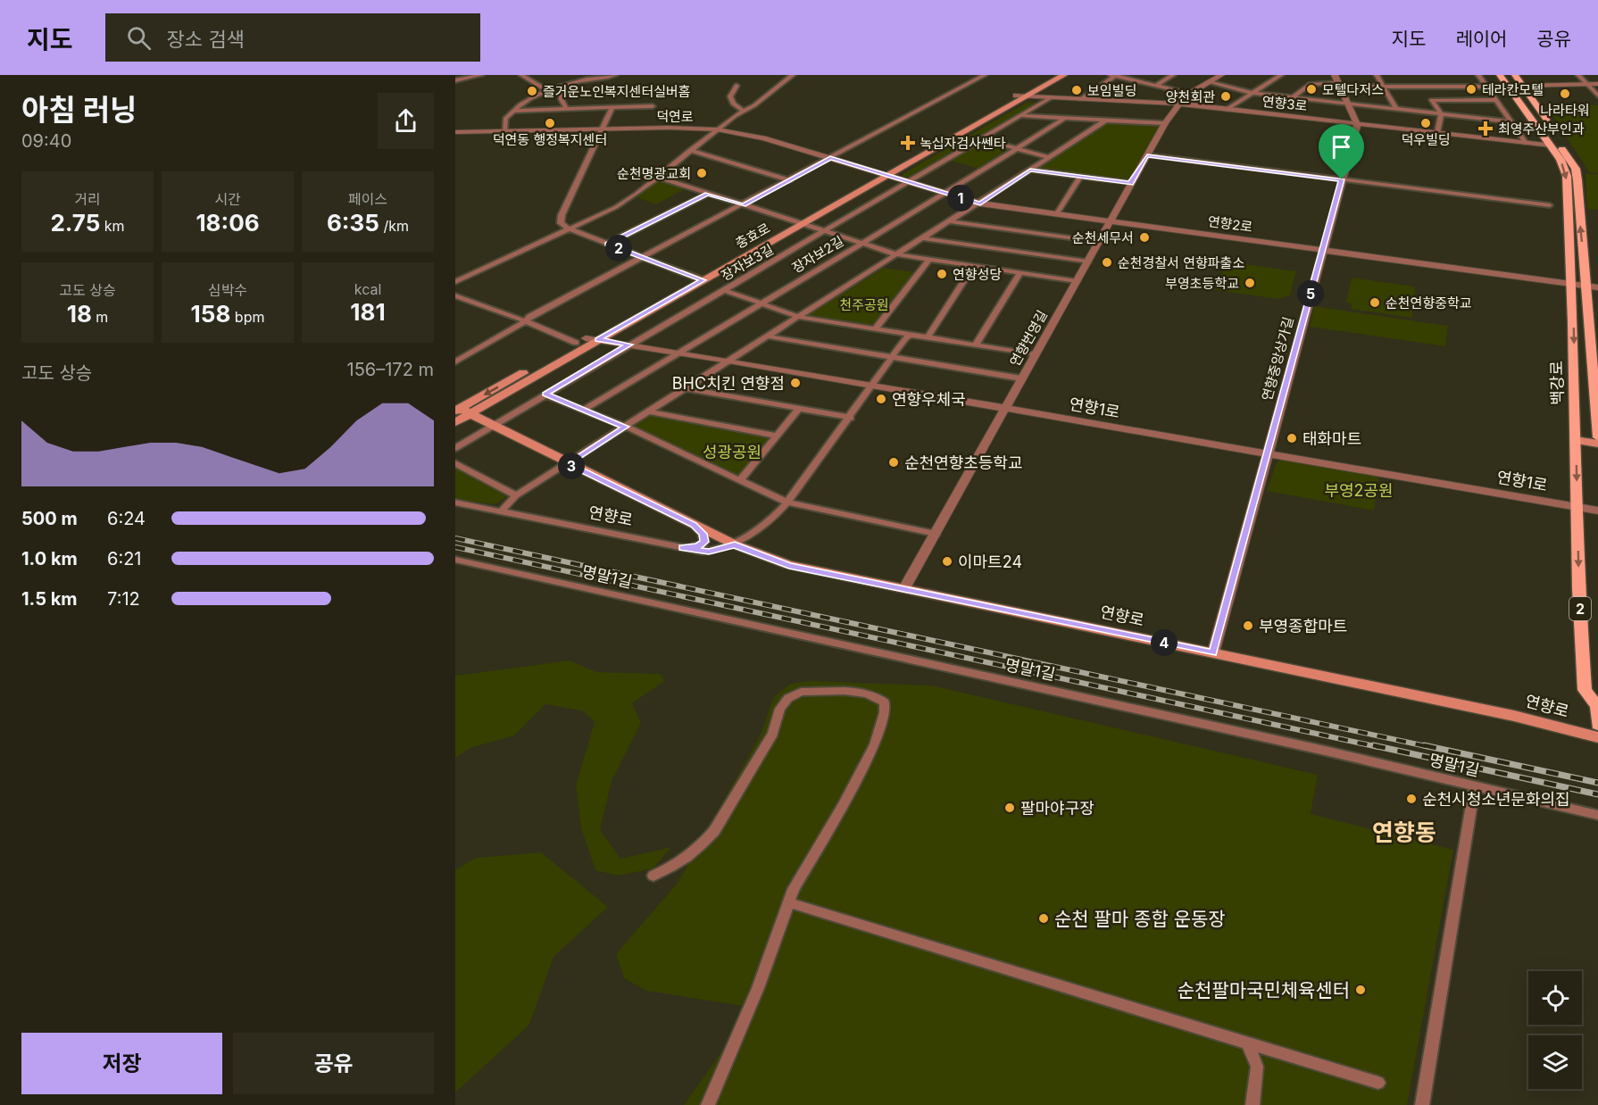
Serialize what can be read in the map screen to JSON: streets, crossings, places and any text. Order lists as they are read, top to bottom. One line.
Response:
{"streets":{"main road":["충효로","백강로","연향로","2"],"street":["연향3로","덕연로","연향2로","장자보2길","장자보3길","연향번영길","연향중앙상가길","연향1로","명말1길"]},"crossings":[["연향3로","충효로"],["연향3로","장자보3길"],["연향3로","연향번영길"],["연향3로","연향중앙상가길"],["연향3로","백강로"],["덕연로","연향2로"],["덕연로","충효로"],["연향2로","충효로"],["연향2로","장자보2길"],["연향2로","장자보3길"],["연향2로","연향번영길"],["연향2로","연향중앙상가길"],["연향2로","백강로"],["충효로","연향1로"],["충효로","연향로"],["장자보2길","연향1로"],["장자보3길","연향1로"],["장자보3길","연향로"],["연향번영길","연향1로"],["연향번영길","연향로"],["연향중앙상가길","연향1로"],["연향중앙상가길","연향로"],["백강로","연향1로"],["백강로","2"]],"districts":["연향동"],"parks":["천주공원","성광공원","부영2공원"],"places":{"other":["모텔다저스","테라칸모텔","보임빌딩","즐거운노인복지센터실버홈","나라타워","양천회관","덕연동 행정복지센터","덕우빌딩","순천명광교회","순천세무서","순천경찰서 연향파출소","연향성당","부영초등학교","순천연향중학교","BHC치킨 연향점","연향우체국","태화마트","순천연향초등학교","이마트24","부영종합마트","순천시청소년문화의집","팔마야구장","순천 팔마 종합 운동장","순천팔마국민체육센터"],"health":["최영주산부인과","녹십자검사쎈타"]},"page":{"header":"지도","search":"장소 검색","nav":["지도","레이어","공유"],"heading":["아침 러닝","09:40"],"stats":[["거리","2.75 km"],["시간","18:06"],["페이스","6:35 /km"],["고도 상승","18 m"],["심박수","158 bpm"],["kcal","181"]],"pins":["1","2","5","3","4"],"chart":["고도 상승","156–172 m"],"list":[{"name":"500 m","note":"6:24"},{"name":"1.0 km","note":"6:21"},{"name":"1.5 km","note":"7:12"}],"buttons":["저장","공유"]}}
